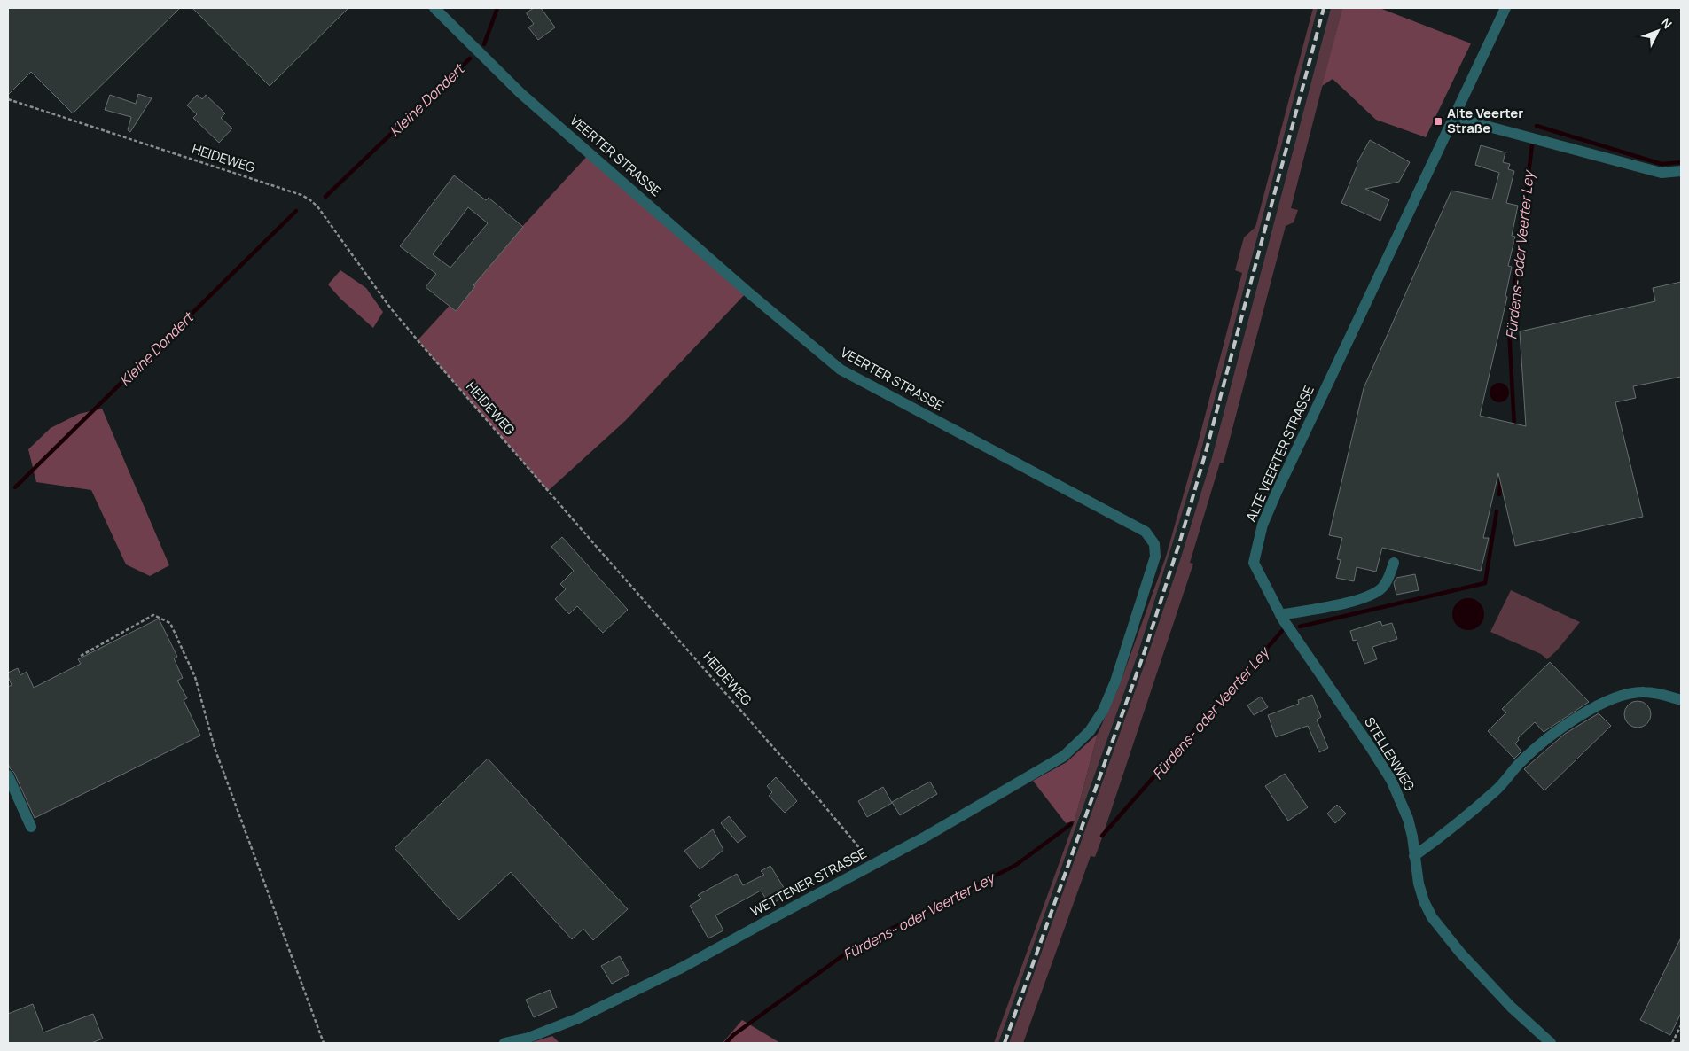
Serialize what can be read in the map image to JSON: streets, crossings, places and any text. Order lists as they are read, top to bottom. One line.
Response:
{"streets":{"street":["VEERTER STRASSE","ALTE VEERTER STRASSE","STELLENWEG","WETTENER STRASSE"],"path":["HEIDEWEG"]},"crossings":[["VEERTER STRASSE","WETTENER STRASSE"],["HEIDEWEG","WETTENER STRASSE"],["ALTE VEERTER STRASSE","STELLENWEG"]],"water":["Kleine Dondert","Fürdens- oder Veerter Ley"],"places":{"transit":["Alte Veerter Straße"]},"north":"top right"}
